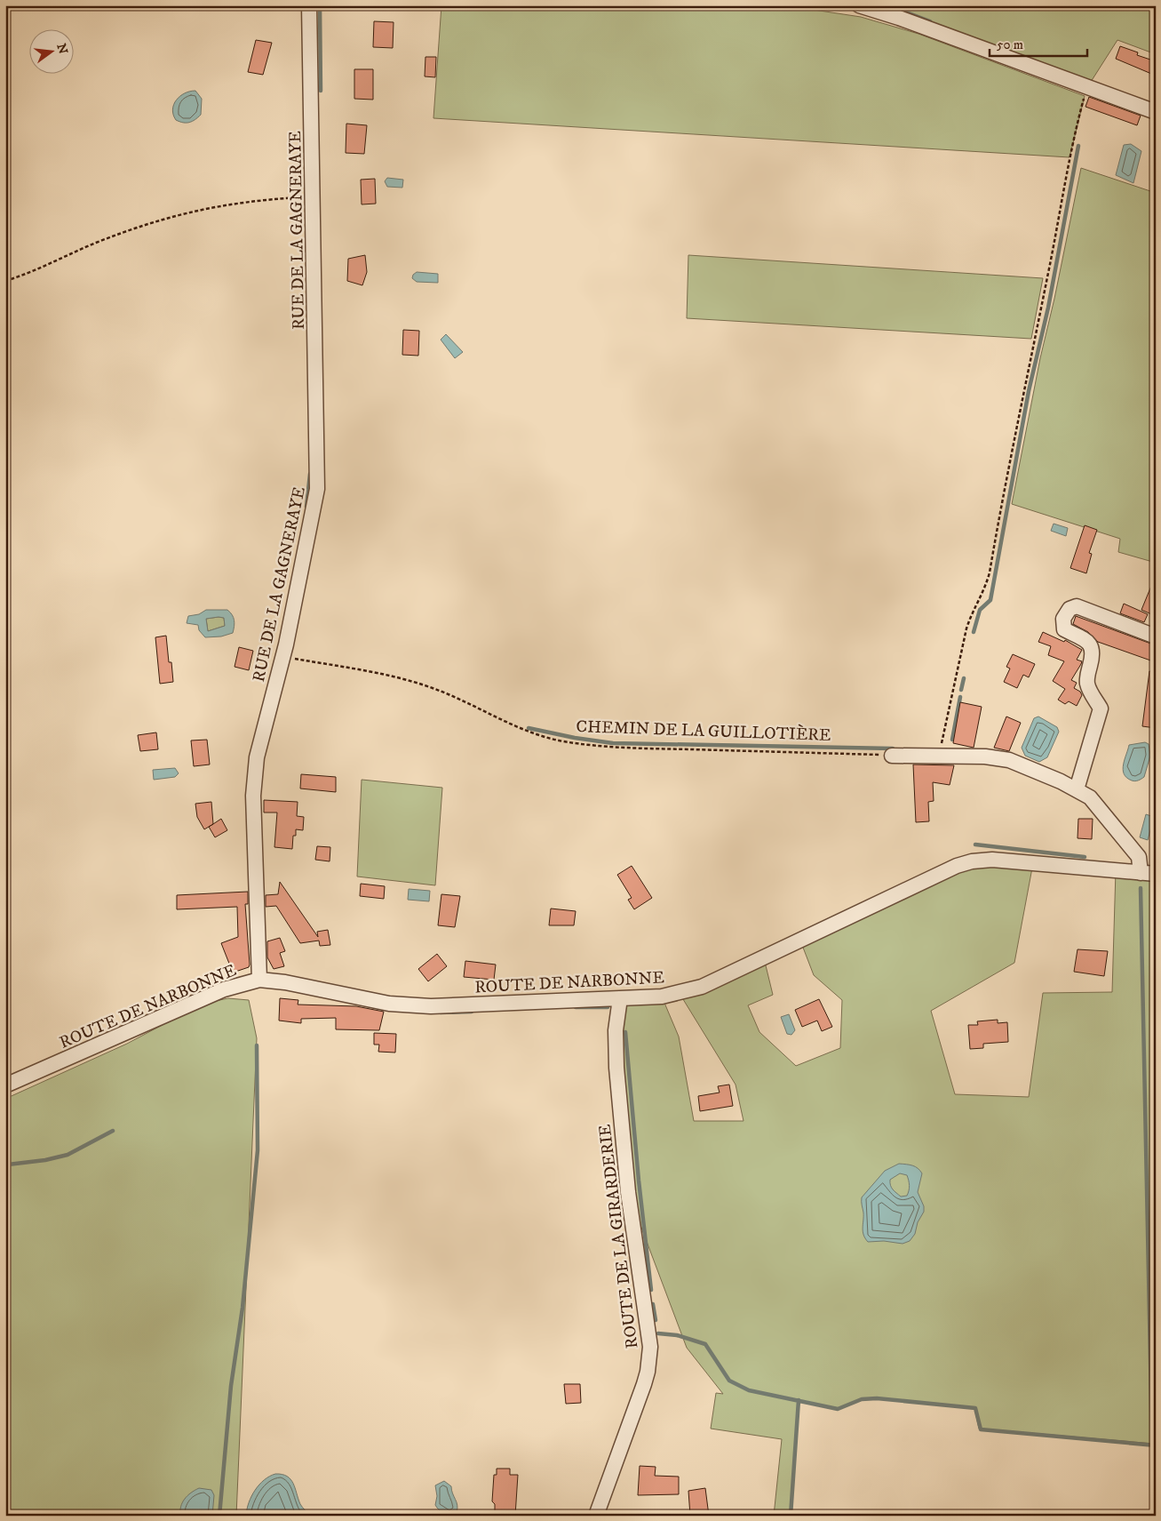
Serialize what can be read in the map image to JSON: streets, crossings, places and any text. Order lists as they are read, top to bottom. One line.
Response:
{"streets":{"street":["RUE DE LA GAGNERAYE","ROUTE DE NARBONNE","ROUTE DE LA GIRARDERIE"],"path":["CHEMIN DE LA GUILLOTIÈRE"]},"crossings":[["RUE DE LA GAGNERAYE","CHEMIN DE LA GUILLOTIÈRE"],["RUE DE LA GAGNERAYE","ROUTE DE NARBONNE"],["ROUTE DE NARBONNE","ROUTE DE LA GIRARDERIE"]],"scale_bar":"50 m","north":"right"}
